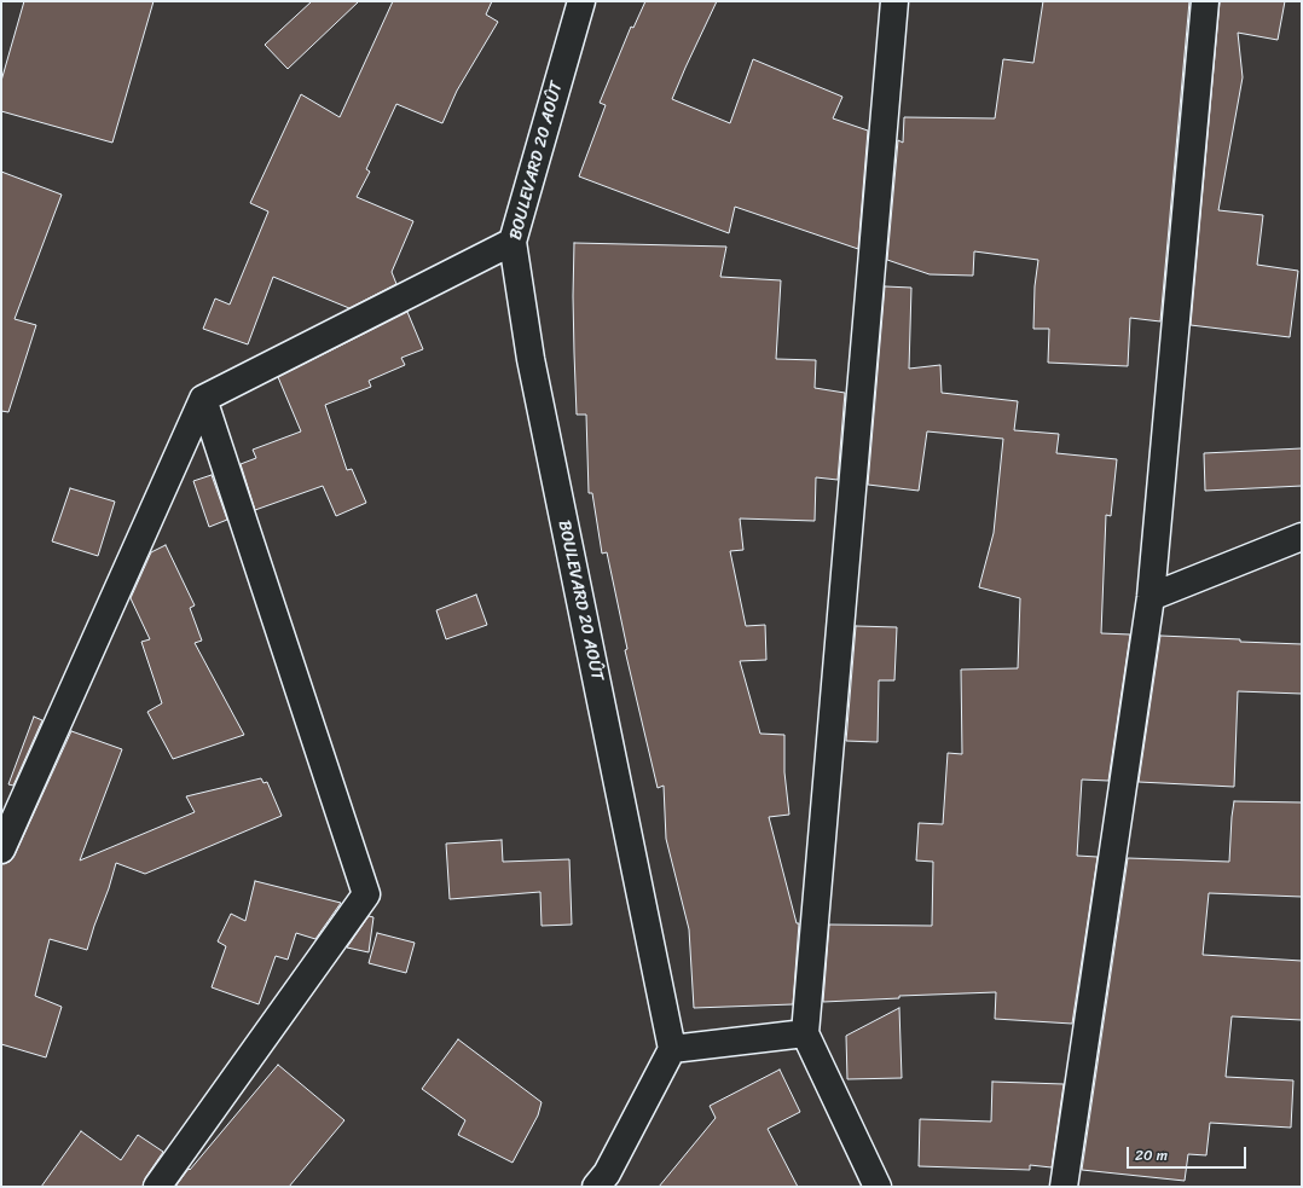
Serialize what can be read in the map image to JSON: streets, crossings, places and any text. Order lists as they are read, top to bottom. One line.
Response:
{"streets":{"street":["BOULEVARD 20 AOÛT"]},"scale_bar":"20 m"}
